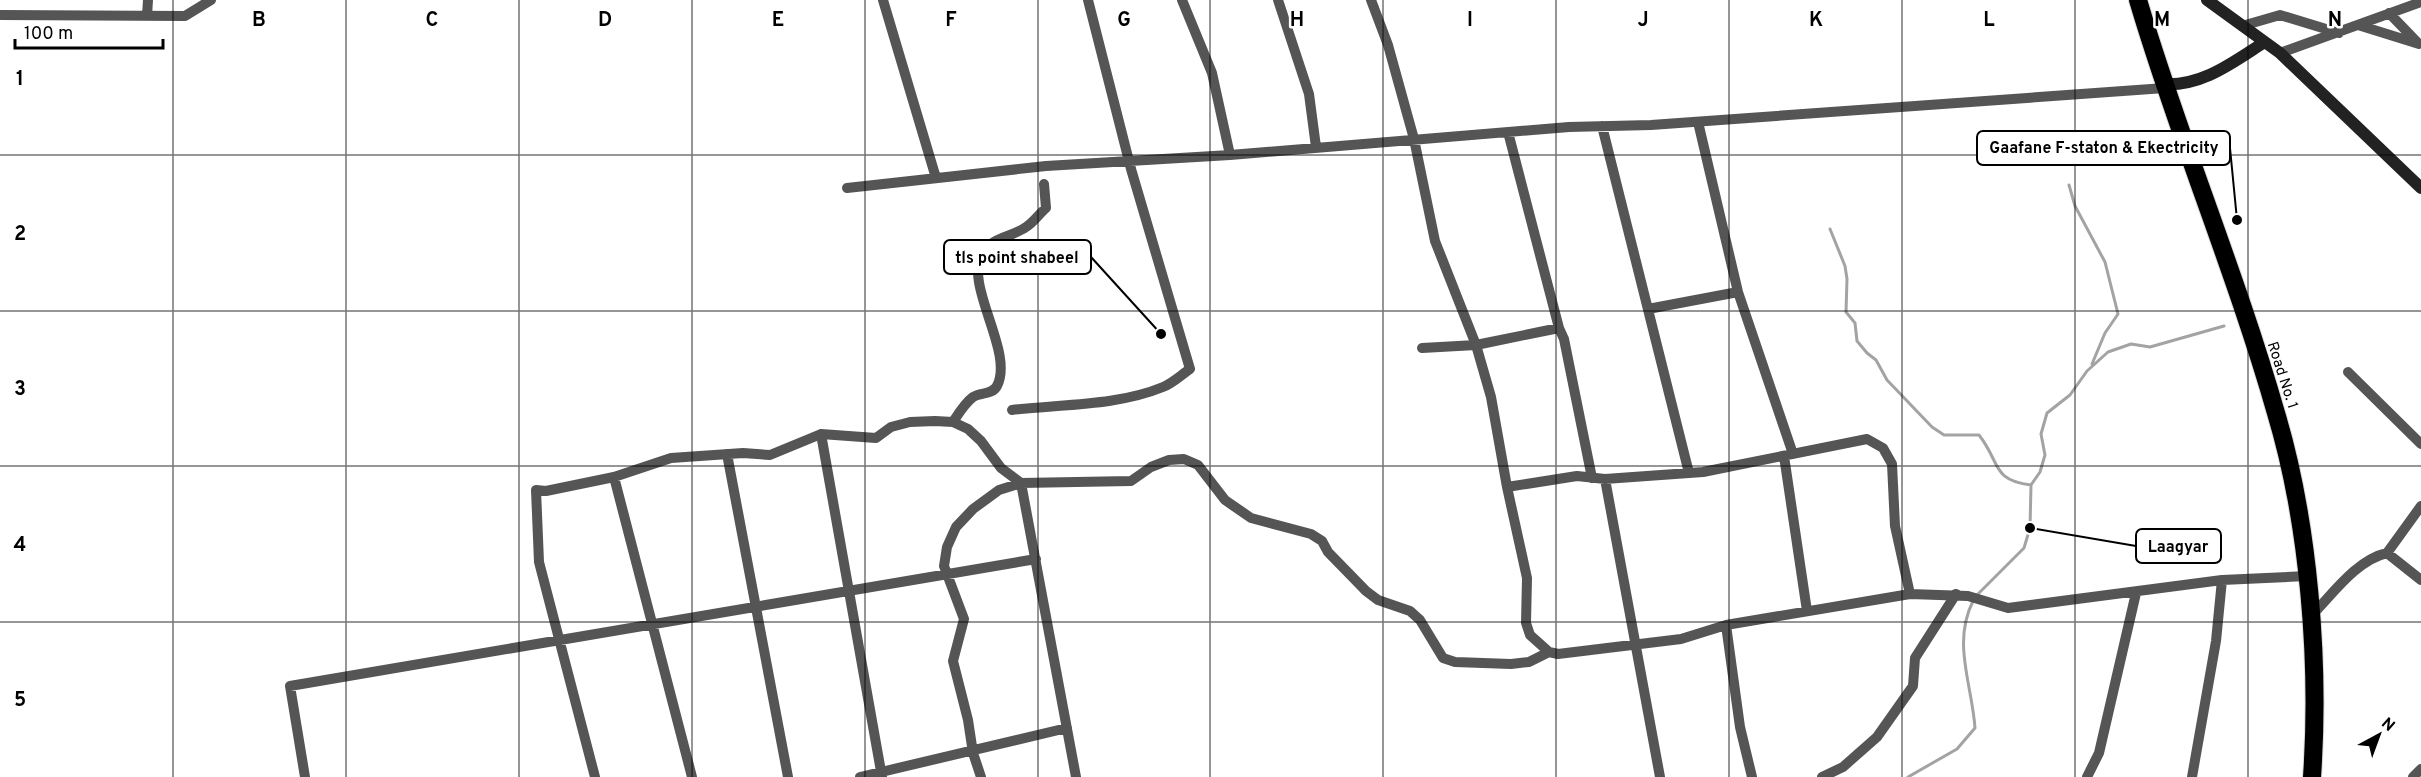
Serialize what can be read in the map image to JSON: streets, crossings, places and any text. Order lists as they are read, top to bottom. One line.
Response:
{"streets":{"highway":["Road No. 1"]},"places":["Gaafane F-staton & Ekectricity","tls point shabeel","Laagyar"],"scale_bar":"100 m","north":"top right","grid":{"columns":["B","C","D","E","F","G","H","I","J","K","L","M","N"],"rows":["1","2","3","4","5"]}}
